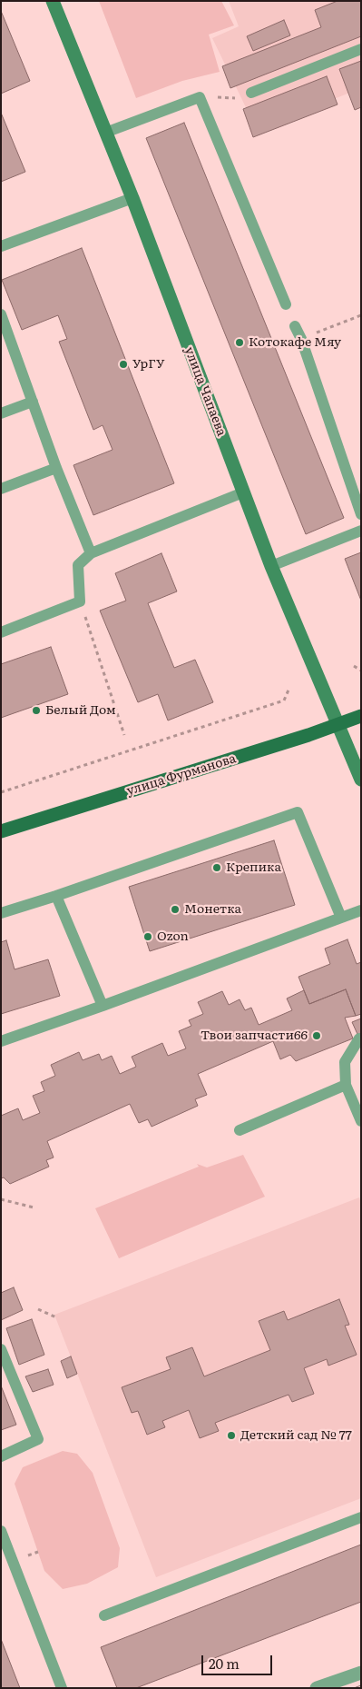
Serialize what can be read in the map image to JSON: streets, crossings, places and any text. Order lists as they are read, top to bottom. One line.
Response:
{"streets":{"main road":["улица Чапаева","улица Фурманова"]},"crossings":[["улица Чапаева","улица Фурманова"]],"places":["Котокафе Мяу","УрГУ","Белый Дом","Крепика","Монетка","Ozon","Твои запчасти66","Детский сад № 77"],"scale_bar":"20 m"}
